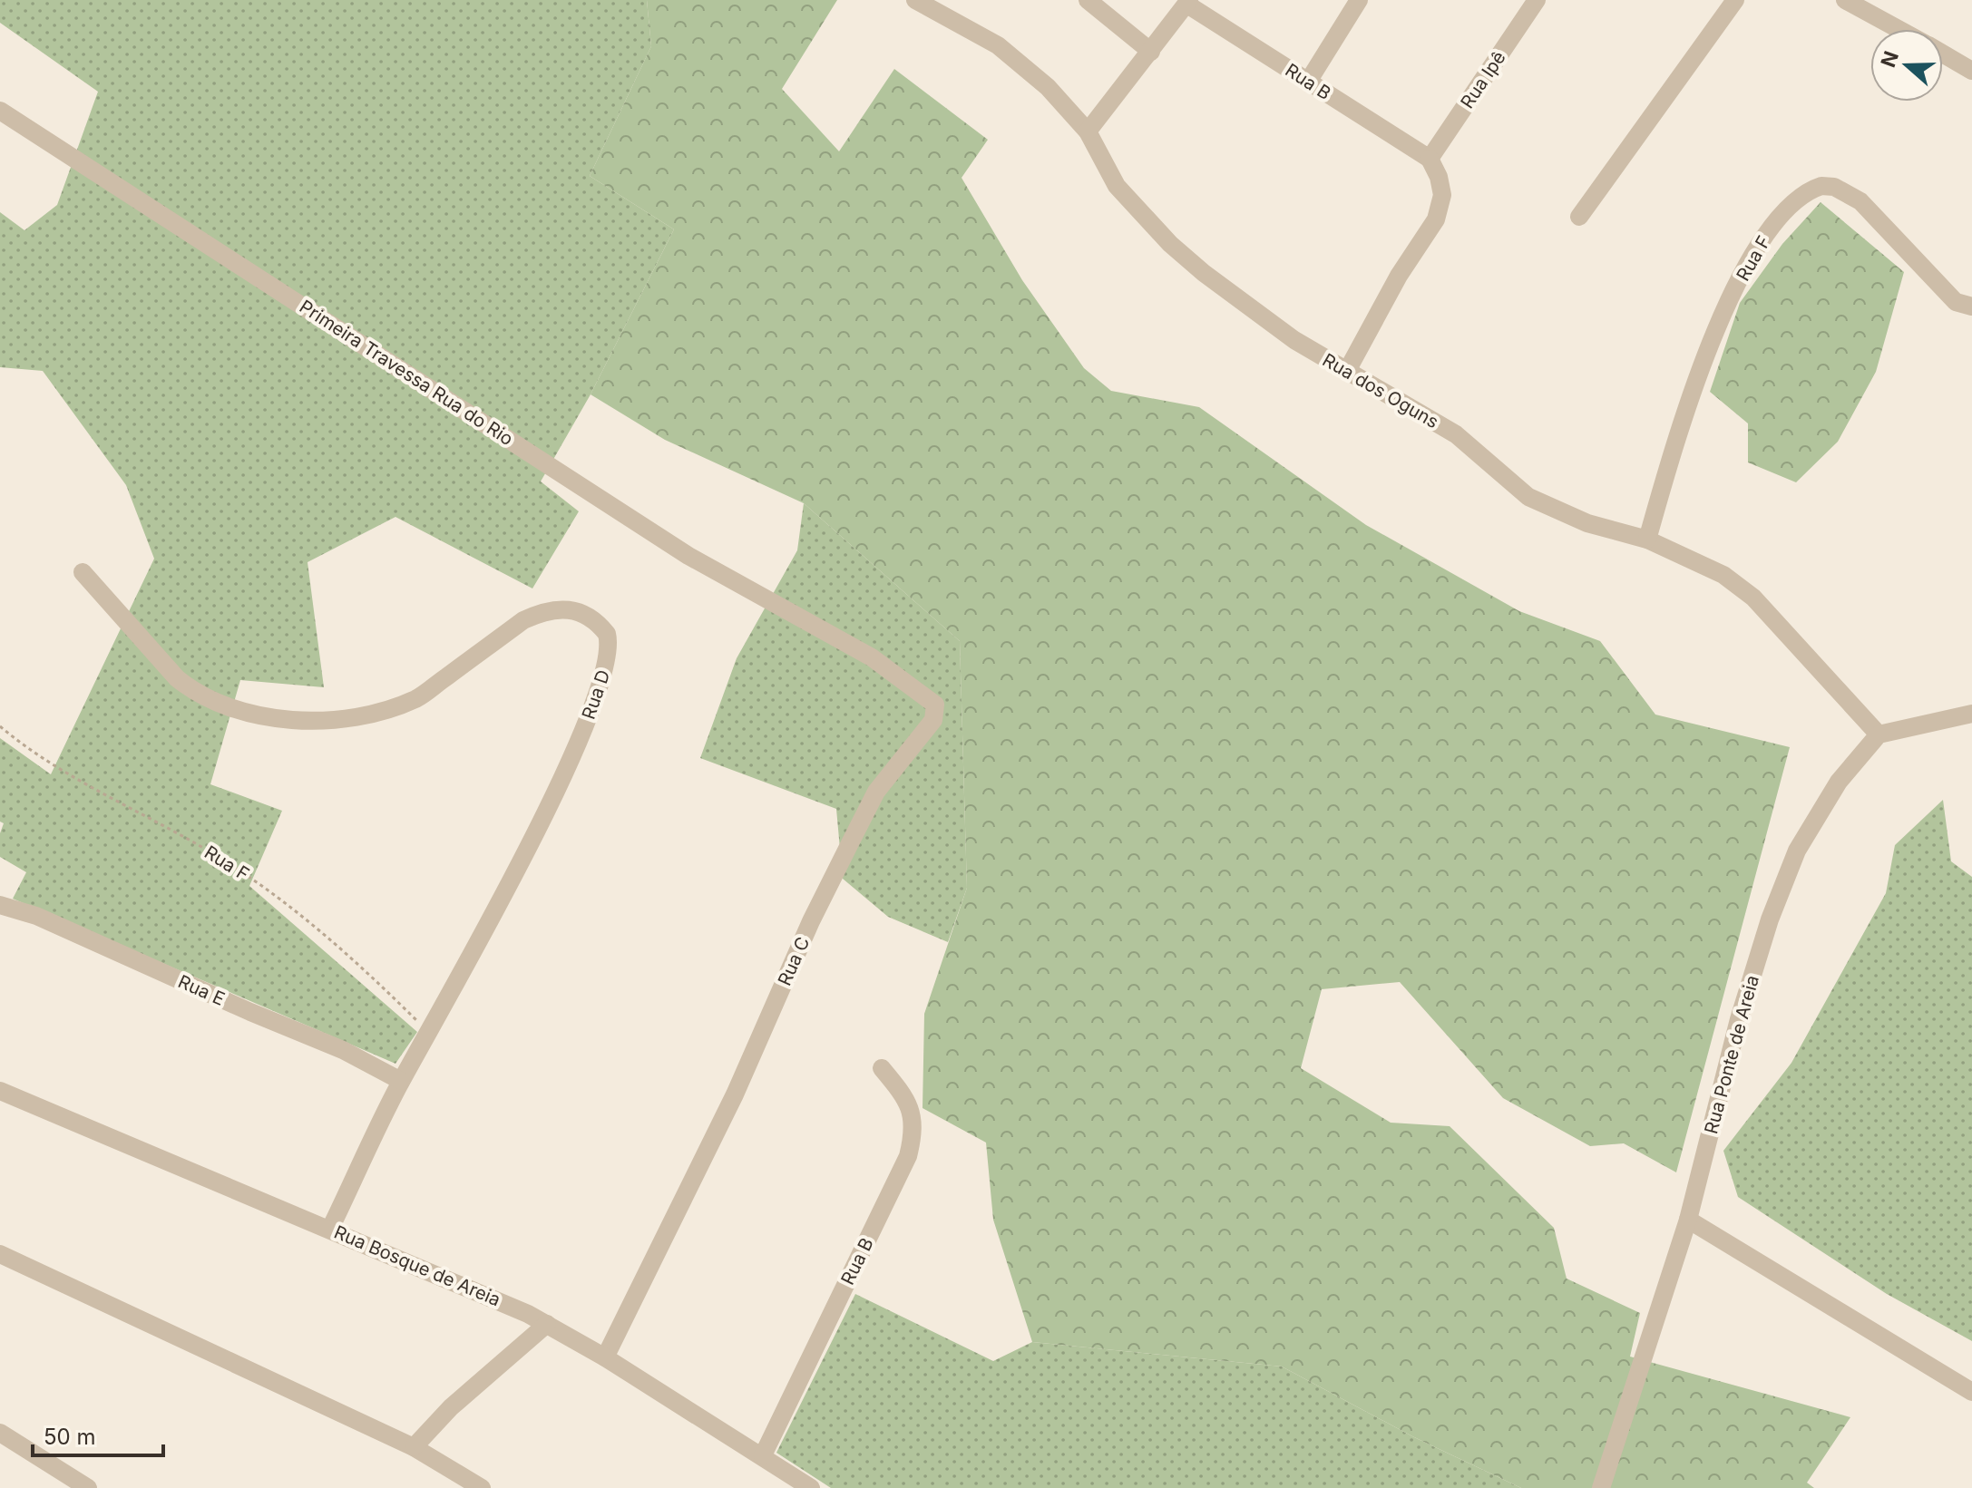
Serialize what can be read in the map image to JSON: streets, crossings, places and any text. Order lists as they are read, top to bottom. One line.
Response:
{"streets":{"street":["Rua Ipê","Rua B","Rua F","Primeira Travessa Rua do Rio","Rua dos Oguns","Rua D","Rua C","Rua E","Rua Ponte de Areia","Rua Bosque de Areia"]},"crossings":[["Rua Ipê","Rua B"],["Rua B","Rua dos Oguns"],["Rua B","Rua Bosque de Areia"],["Rua F","Rua dos Oguns"],["Rua F","Rua D"],["Primeira Travessa Rua do Rio","Rua C"],["Rua dos Oguns","Rua Ponte de Areia"],["Rua D","Rua E"],["Rua D","Rua Bosque de Areia"],["Rua C","Rua Bosque de Areia"]],"scale_bar":"50 m","north":"left"}
